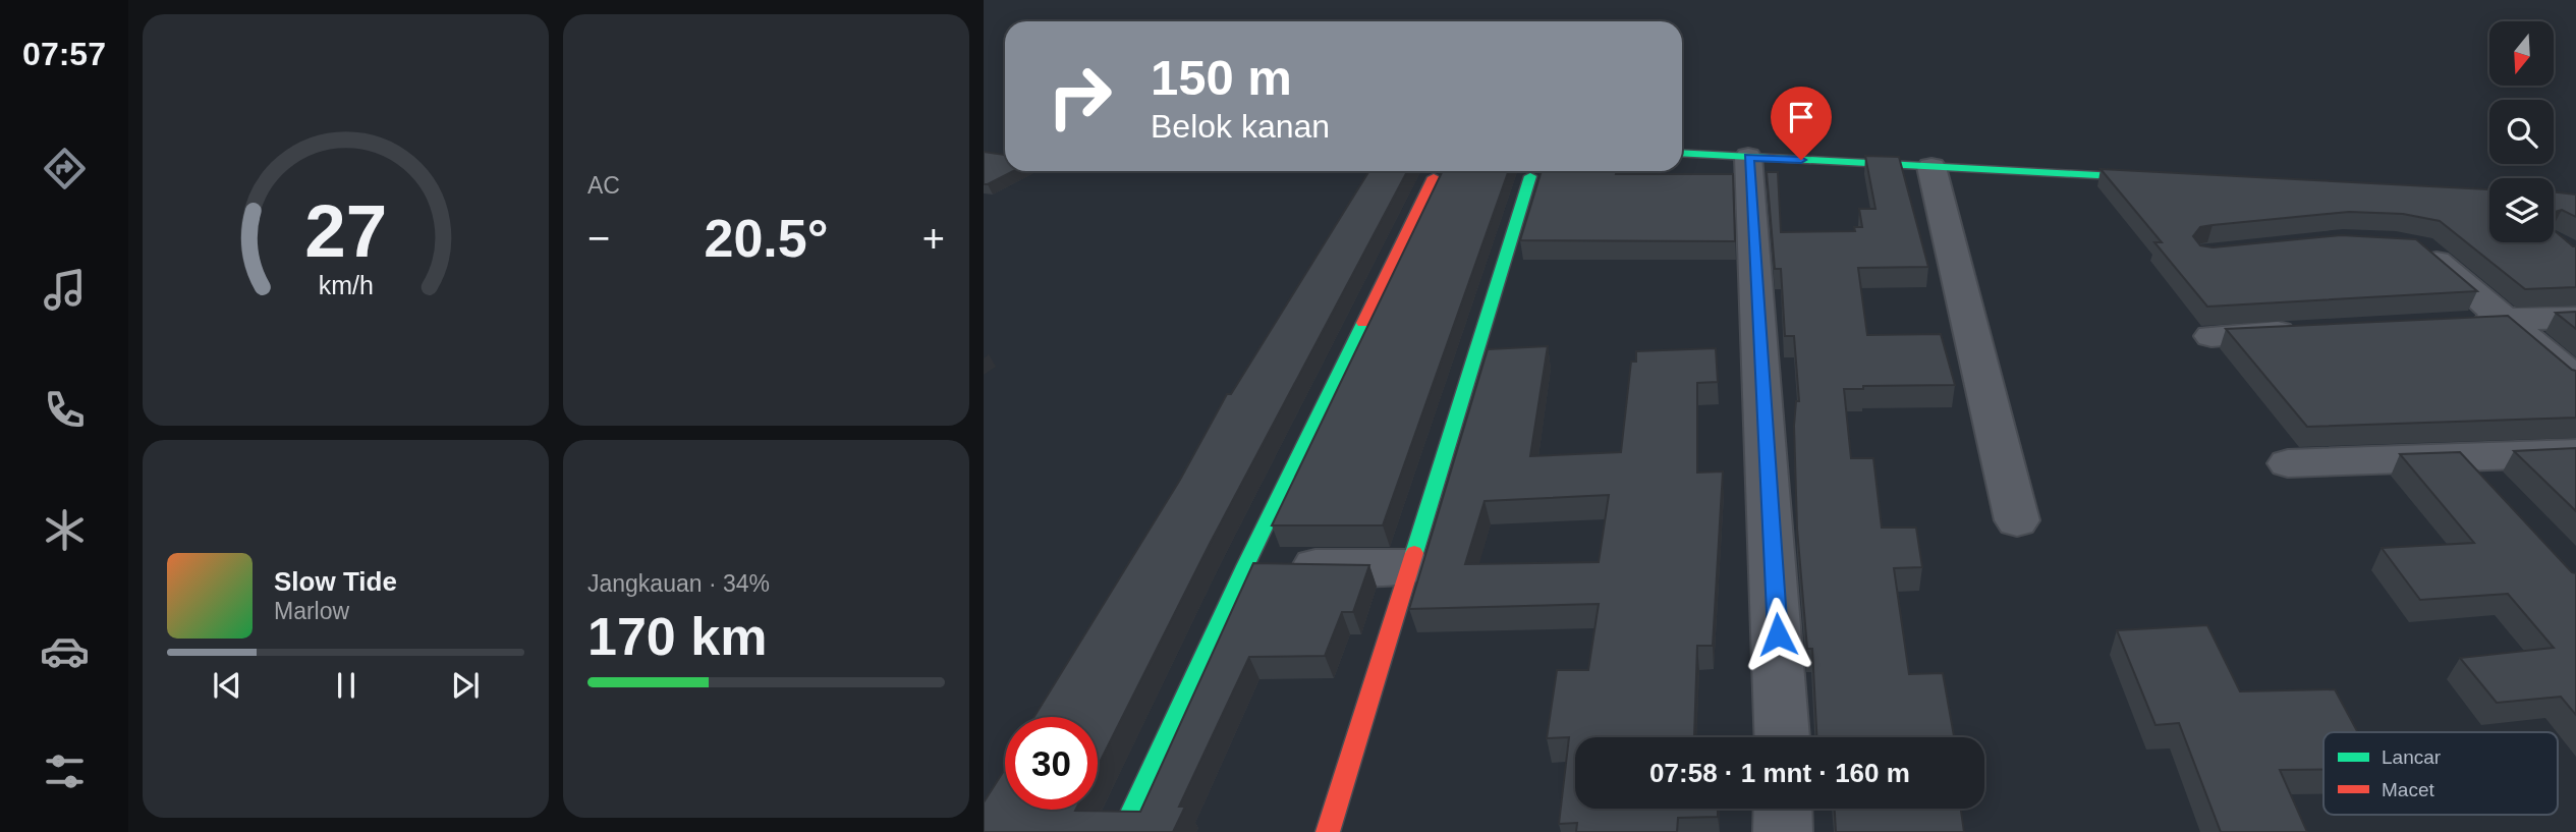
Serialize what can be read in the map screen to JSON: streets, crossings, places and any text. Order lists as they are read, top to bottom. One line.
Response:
{"legend":["Lancar","Macet"],"north":"bottom","page":{"tabs":"07:57","tile":["AC",["Jangkauan · 34%","170 km"]],"turn":["150 m","Belok kanan"],"heat":["−","20.5°","+"],"song":["Slow Tide","Marlow"],"limit":"30","trip":"07:58 · 1 mnt · 160 m","gauge":["27","km/h"]}}
